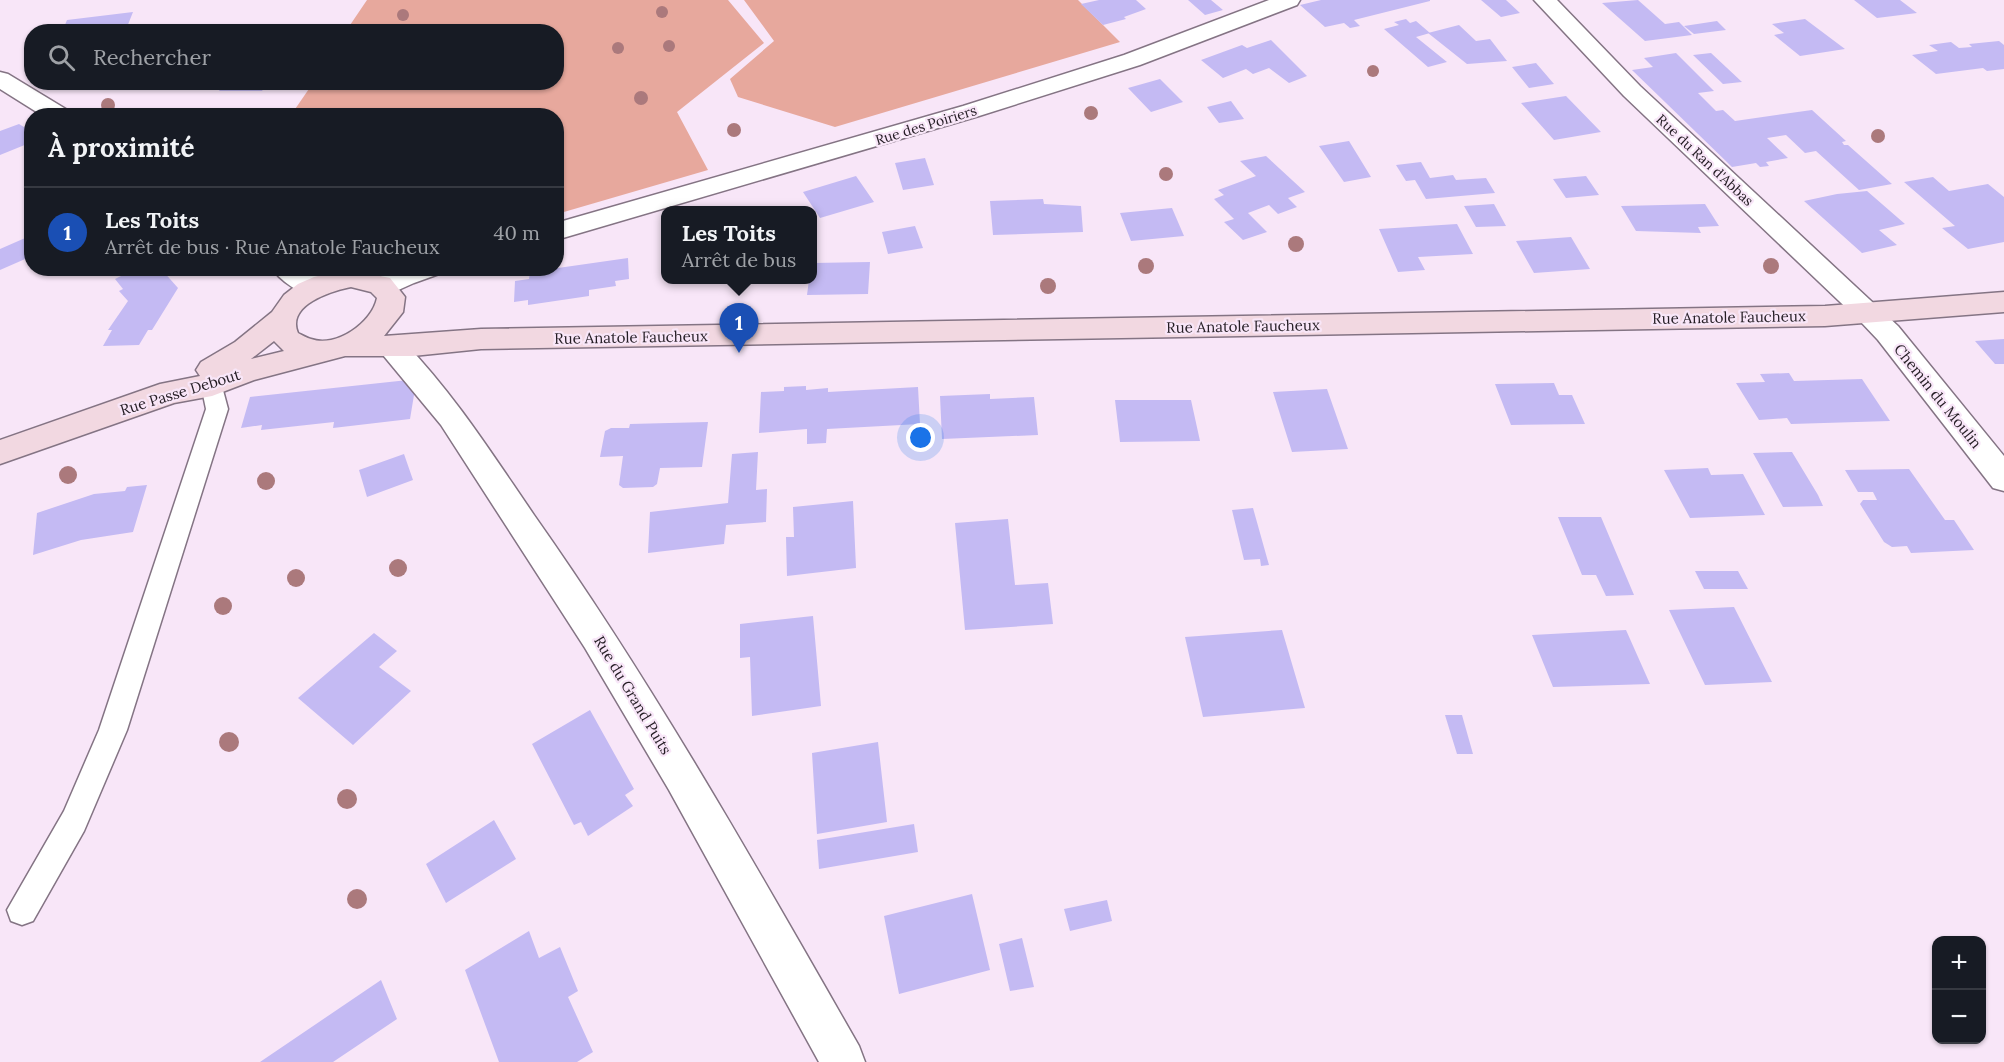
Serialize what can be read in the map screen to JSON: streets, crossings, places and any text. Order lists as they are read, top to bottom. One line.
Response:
{"streets":{"main road":["Rue Anatole Faucheux","Rue Passe Debout"],"street":["Rue des Poiriers","Rue du Ran d'Abbas","Chemin du Moulin","Rue du Grand Puits"]},"crossings":[["Rue du Ran d'Abbas","Rue Anatole Faucheux"],["Rue du Ran d'Abbas","Chemin du Moulin"],["Rue Anatole Faucheux","Rue Passe Debout"],["Rue Anatole Faucheux","Chemin du Moulin"],["Rue Anatole Faucheux","Rue du Grand Puits"],["Rue Passe Debout","Rue du Grand Puits"]],"page":{"search":"Rechercher","heading":"À proximité","list":[{"mark":"1","name":"Les Toits","note":"Arrêt de bus · Rue Anatole Faucheux","value":"40 m"}],"popup":["Les Toits","Arrêt de bus"],"pins":"1","map_buttons":["+","−"]}}
